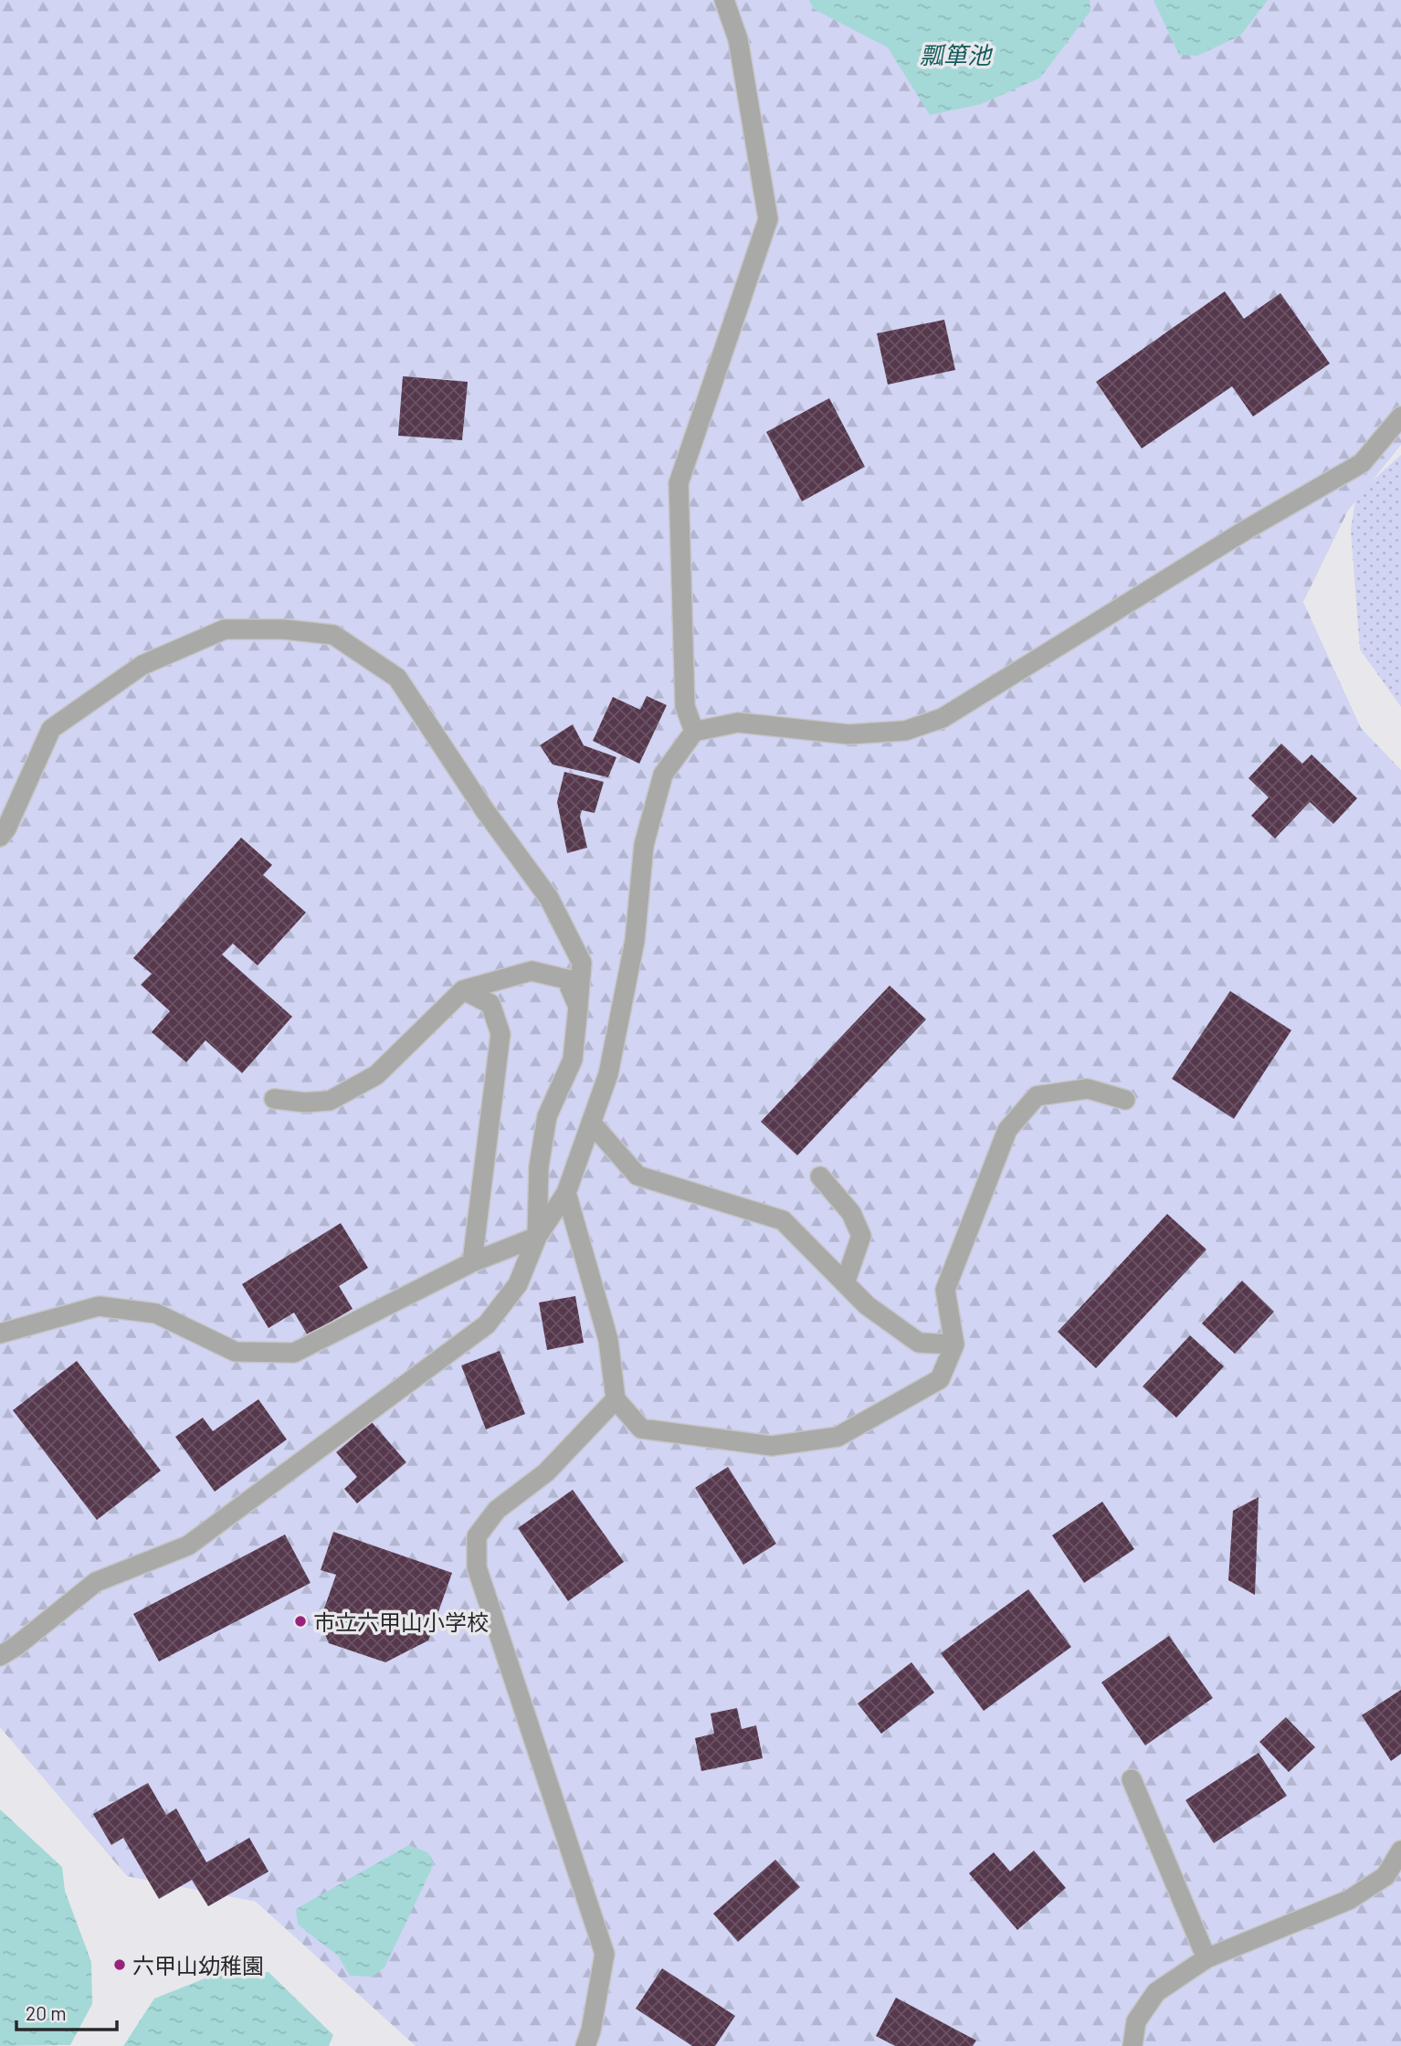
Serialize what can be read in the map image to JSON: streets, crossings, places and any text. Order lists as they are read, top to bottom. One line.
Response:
{"water":["瓢箪池"],"places":["市立六甲山小学校","六甲山幼稚園"],"scale_bar":"20 m"}
